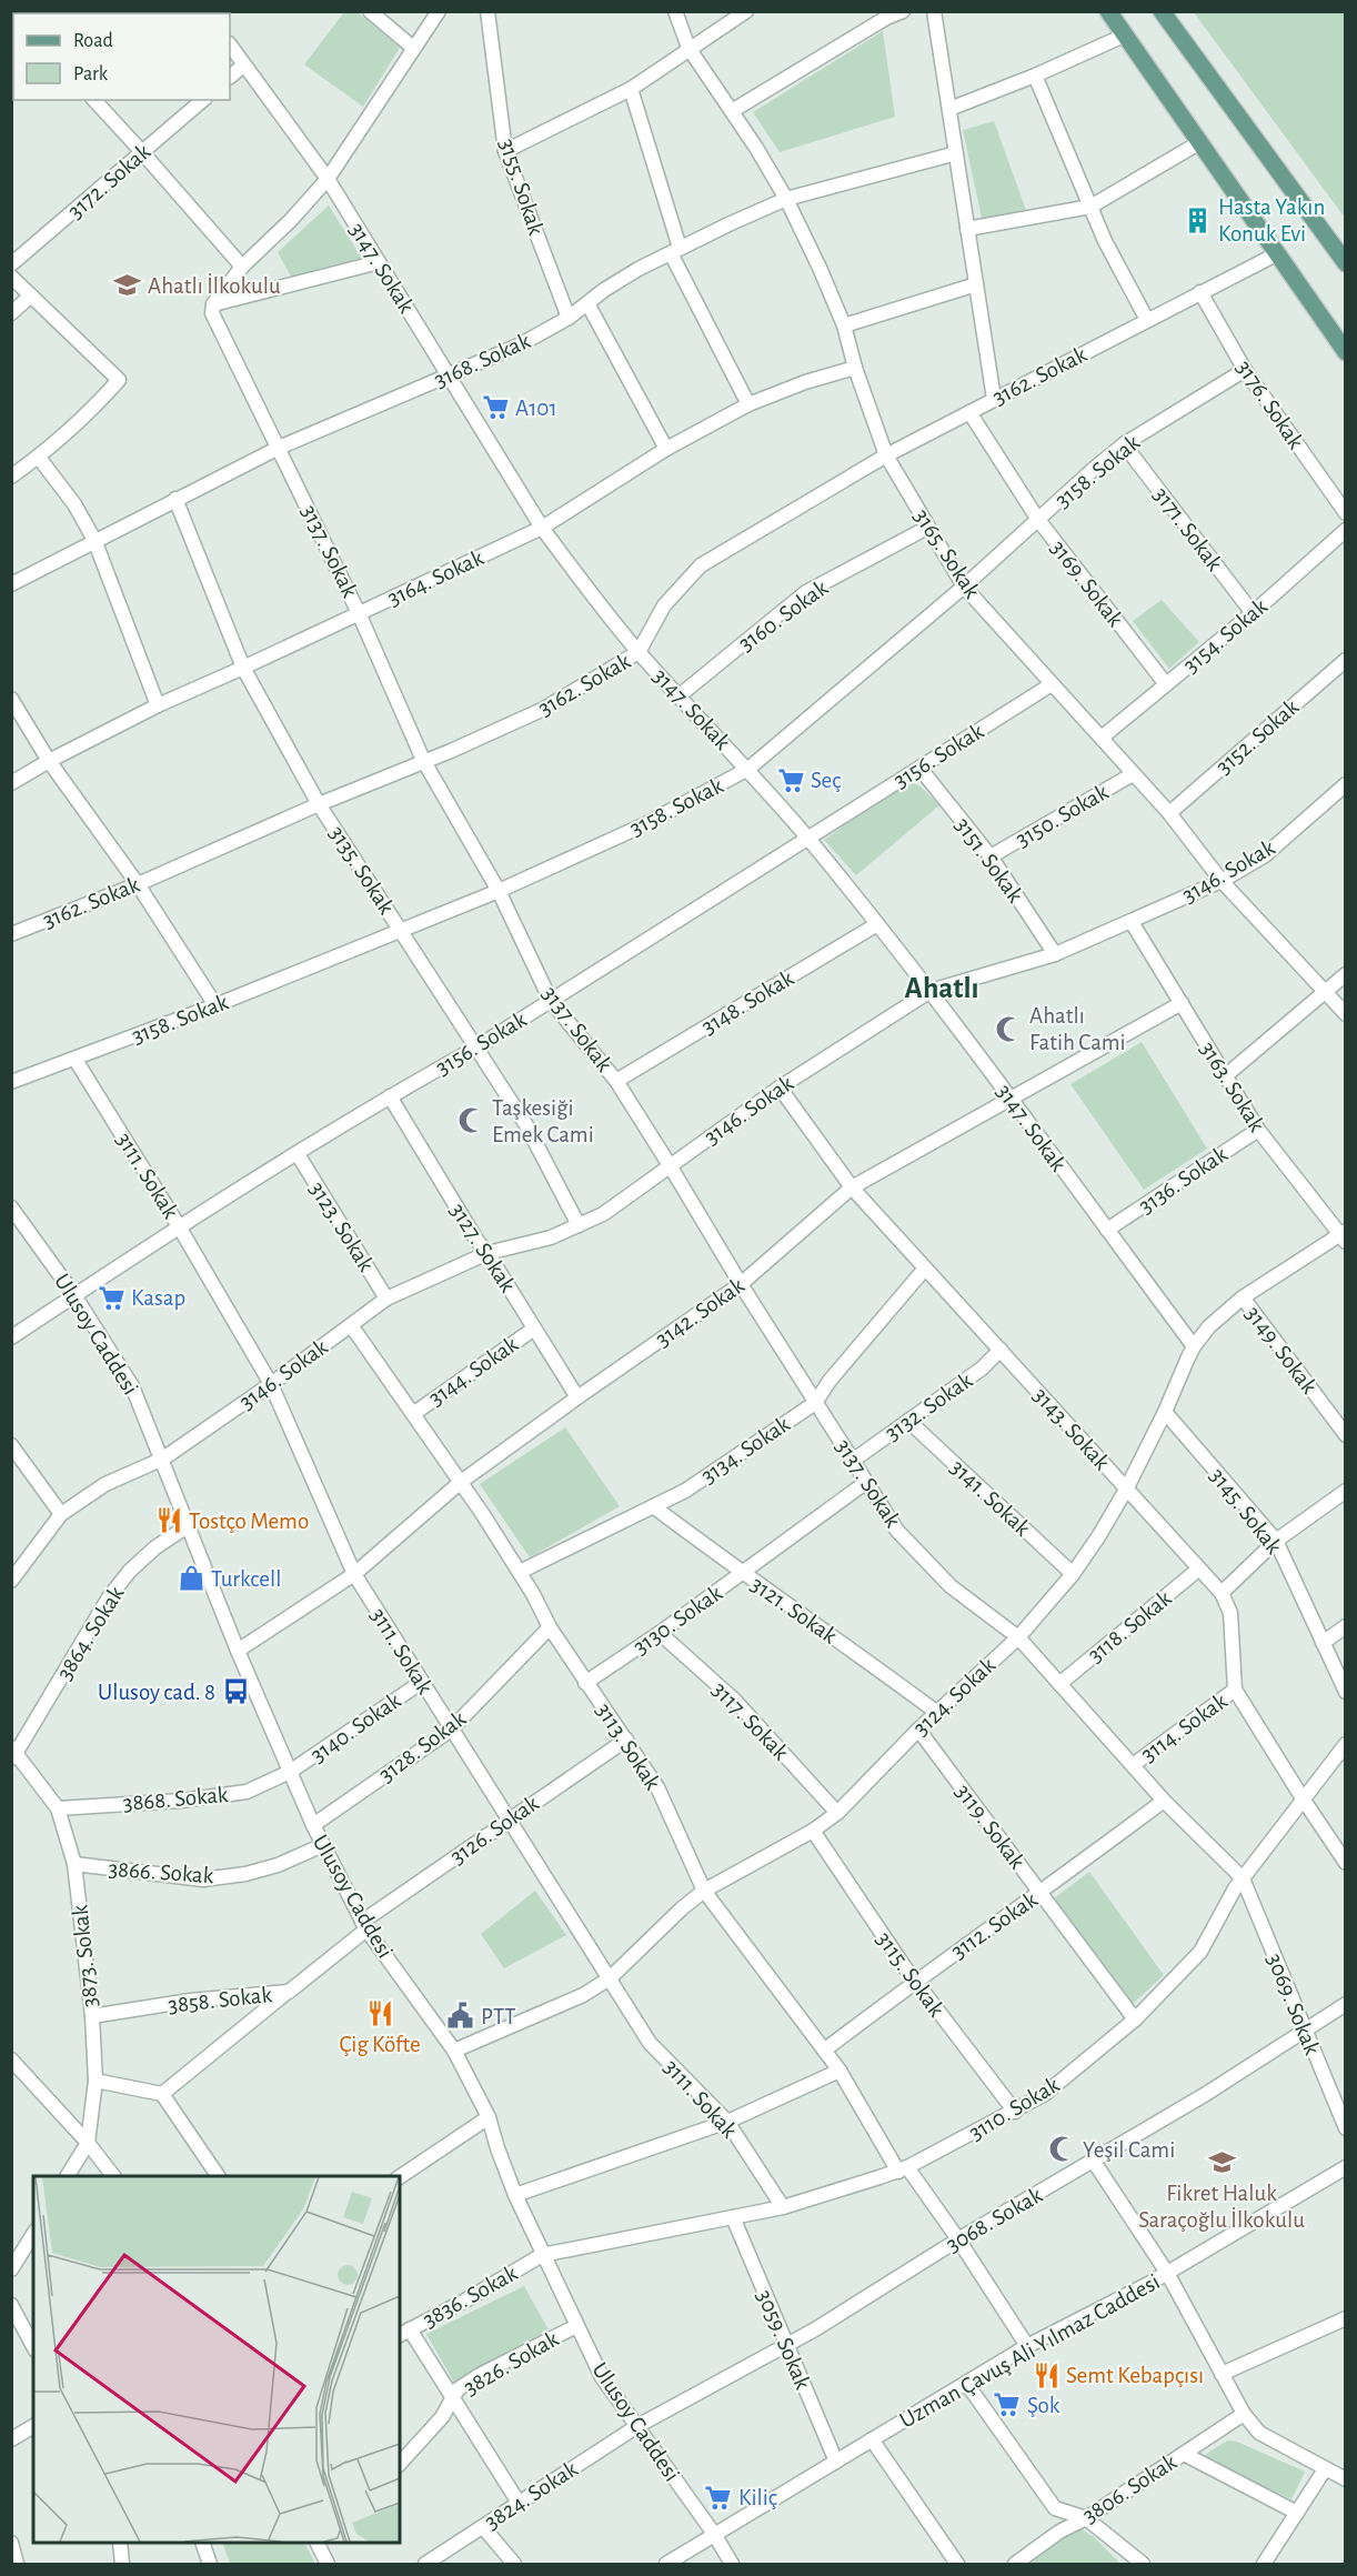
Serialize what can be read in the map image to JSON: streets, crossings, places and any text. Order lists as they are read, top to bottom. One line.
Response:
{"streets":{"street":["3172. Sokak","3155. Sokak","3147. Sokak","3168. Sokak","3162. Sokak","3176. Sokak","3158. Sokak","3171. Sokak","3137. Sokak","3165. Sokak","3164. Sokak","3169. Sokak","3160. Sokak","3154. Sokak","3152. Sokak","3156. Sokak","3150. Sokak","3151. Sokak","3135. Sokak","3146. Sokak","3148. Sokak","3163. Sokak","3111. Sokak","3136. Sokak","3123. Sokak","3127. Sokak","3142. Sokak","Ulusoy Caddesi","3149. Sokak","3144. Sokak","3132. Sokak","3143. Sokak","3134. Sokak","3141. Sokak","3145. Sokak","3121. Sokak","3130. Sokak","3118. Sokak","3864. Sokak","3124. Sokak","3117. Sokak","3140. Sokak","3114. Sokak","3128. Sokak","3113. Sokak","3868. Sokak","3119. Sokak","3126. Sokak","3866. Sokak","3112. Sokak","3873. Sokak","3115. Sokak","3858. Sokak","3069. Sokak","3110. Sokak","3068. Sokak","3836. Sokak","3059. Sokak","Uzman Çavuş Ali Yılmaz Caddesi","3826. Sokak","3806. Sokak","3824. Sokak"]},"crossings":[["3155. Sokak","3168. Sokak"],["3147. Sokak","3168. Sokak"],["3147. Sokak","3162. Sokak"],["3147. Sokak","3158. Sokak"],["3147. Sokak","3164. Sokak"],["3147. Sokak","3160. Sokak"],["3147. Sokak","3156. Sokak"],["3147. Sokak","3146. Sokak"],["3147. Sokak","3148. Sokak"],["3147. Sokak","3136. Sokak"],["3147. Sokak","3142. Sokak"],["3147. Sokak","3124. Sokak"],["3168. Sokak","3137. Sokak"],["3168. Sokak","3165. Sokak"],["3168. Sokak","3135. Sokak"],["3162. Sokak","3176. Sokak"],["3162. Sokak","3137. Sokak"],["3162. Sokak","3165. Sokak"],["3162. Sokak","3169. Sokak"],["3162. Sokak","3135. Sokak"],["3176. Sokak","3158. Sokak"],["3158. Sokak","3171. Sokak"],["3158. Sokak","3137. Sokak"],["3158. Sokak","3165. Sokak"],["3158. Sokak","3169. Sokak"],["3158. Sokak","3135. Sokak"],["3158. Sokak","3111. Sokak"],["3171. Sokak","3154. Sokak"],["3137. Sokak","3164. Sokak"],["3137. Sokak","3156. Sokak"],["3137. Sokak","3146. Sokak"],["3137. Sokak","3148. Sokak"],["3137. Sokak","3142. Sokak"],["3137. Sokak","3132. Sokak"],["3137. Sokak","3134. Sokak"],["3137. Sokak","3130. Sokak"],["3137. Sokak","3118. Sokak"],["3137. Sokak","3124. Sokak"],["3137. Sokak","3114. Sokak"],["3137. Sokak","3112. Sokak"],["3137. Sokak","3069. Sokak"],["3137. Sokak","3110. Sokak"],["3165. Sokak","3164. Sokak"],["3165. Sokak","3160. Sokak"],["3165. Sokak","3154. Sokak"],["3165. Sokak","3152. Sokak"],["3165. Sokak","3156. Sokak"],["3165. Sokak","3150. Sokak"],["3165. Sokak","3146. Sokak"],["3164. Sokak","3135. Sokak"],["3169. Sokak","3154. Sokak"],["3156. Sokak","3151. Sokak"],["3156. Sokak","3135. Sokak"],["3156. Sokak","3111. Sokak"],["3156. Sokak","3123. Sokak"],["3156. Sokak","3127. Sokak"],["3156. Sokak","Ulusoy Caddesi"],["3150. Sokak","3151. Sokak"],["3151. Sokak","3146. Sokak"],["3135. Sokak","3146. Sokak"],["3146. Sokak","3163. Sokak"],["3146. Sokak","3111. Sokak"],["3146. Sokak","3123. Sokak"],["3146. Sokak","3127. Sokak"],["3146. Sokak","Ulusoy Caddesi"],["3146. Sokak","3143. Sokak"],["3146. Sokak","3113. Sokak"],["3163. Sokak","3136. Sokak"],["3163. Sokak","3142. Sokak"],["3163. Sokak","3124. Sokak"],["3111. Sokak","3142. Sokak"],["3111. Sokak","3124. Sokak"],["3111. Sokak","3140. Sokak"],["3111. Sokak","3128. Sokak"],["3111. Sokak","3126. Sokak"],["3111. Sokak","3110. Sokak"],["3127. Sokak","3142. Sokak"],["3127. Sokak","3144. Sokak"],["3142. Sokak","Ulusoy Caddesi"],["3142. Sokak","3143. Sokak"],["3142. Sokak","3113. Sokak"],["Ulusoy Caddesi","3864. Sokak"],["Ulusoy Caddesi","3124. Sokak"],["Ulusoy Caddesi","3140. Sokak"],["Ulusoy Caddesi","3128. Sokak"],["Ulusoy Caddesi","3868. Sokak"],["Ulusoy Caddesi","3126. Sokak"],["Ulusoy Caddesi","3866. Sokak"],["Ulusoy Caddesi","3858. Sokak"],["Ulusoy Caddesi","3110. Sokak"],["Ulusoy Caddesi","3068. Sokak"],["Ulusoy Caddesi","3836. Sokak"],["Ulusoy Caddesi","Uzman Çavuş Ali Yılmaz Caddesi"],["Ulusoy Caddesi","3826. Sokak"],["Ulusoy Caddesi","3824. Sokak"],["3149. Sokak","3124. Sokak"],["3144. Sokak","3113. Sokak"],["3132. Sokak","3143. Sokak"],["3132. Sokak","3141. Sokak"],["3143. Sokak","3134. Sokak"],["3143. Sokak","3118. Sokak"],["3143. Sokak","3124. Sokak"],["3143. Sokak","3114. Sokak"],["3143. Sokak","3110. Sokak"],["3134. Sokak","3121. Sokak"],["3134. Sokak","3113. Sokak"],["3141. Sokak","3124. Sokak"],["3145. Sokak","3124. Sokak"],["3121. Sokak","3130. Sokak"],["3121. Sokak","3124. Sokak"],["3130. Sokak","3117. Sokak"],["3130. Sokak","3113. Sokak"],["3864. Sokak","3873. Sokak"],["3124. Sokak","3117. Sokak"],["3124. Sokak","3113. Sokak"],["3124. Sokak","3119. Sokak"],["3124. Sokak","3115. Sokak"],["3140. Sokak","3868. Sokak"],["3128. Sokak","3113. Sokak"],["3113. Sokak","3126. Sokak"],["3113. Sokak","3112. Sokak"],["3113. Sokak","3110. Sokak"],["3113. Sokak","3068. Sokak"],["3113. Sokak","Uzman Çavuş Ali Yılmaz Caddesi"],["3868. Sokak","3873. Sokak"],["3119. Sokak","3112. Sokak"],["3119. Sokak","3110. Sokak"],["3126. Sokak","3858. Sokak"],["3866. Sokak","3873. Sokak"],["3112. Sokak","3115. Sokak"],["3873. Sokak","3858. Sokak"],["3115. Sokak","3110. Sokak"],["3069. Sokak","3110. Sokak"],["3069. Sokak","3068. Sokak"],["3110. Sokak","3836. Sokak"],["3110. Sokak","3059. Sokak"],["3068. Sokak","3059. Sokak"],["3068. Sokak","3824. Sokak"],["3059. Sokak","Uzman Çavuş Ali Yılmaz Caddesi"]],"districts":["Ahatlı"],"places":{"building":["Hasta Yakın Konuk Evi"],"school or university":["Ahatlı İlkokulu","Fikret Haluk Saraçoğlu İlkokulu"],"supermarket":["A101","Seç","Kasap","Şok","Kiliç"],"mosque":["Ahatlı Fatih Cami","Taşkesiği Emek Cami","Yeşil Cami"],"restaurant":["Tostço Memo","Çig Köfte","Semt Kebapçısı"],"shop":["Turkcell"],"bus stop":["Ulusoy cad. 8"],"public building":["PTT"]},"legend":["Road","Park"]}
